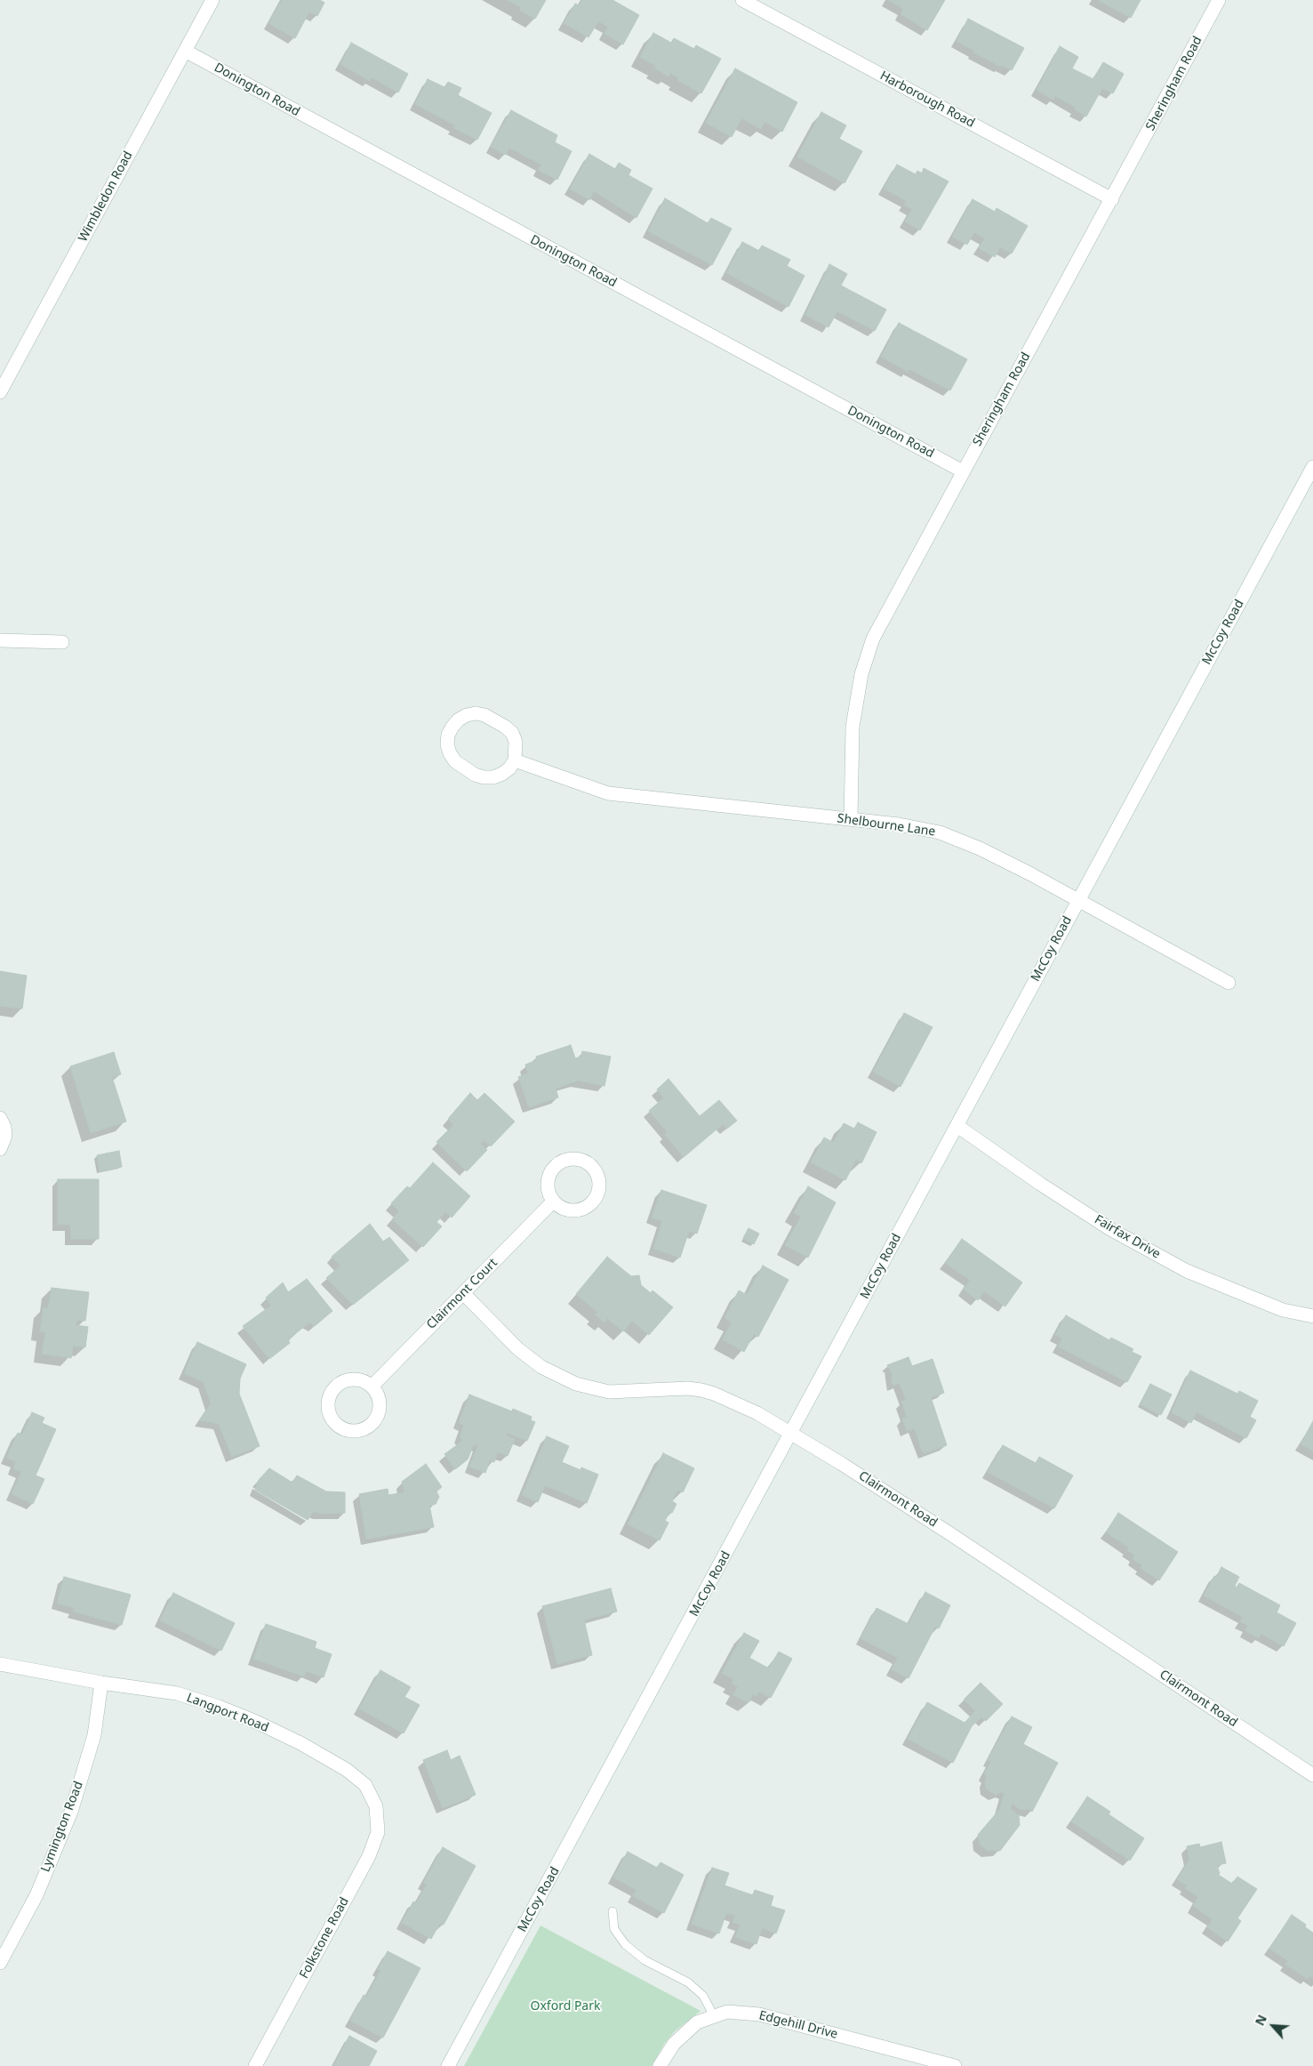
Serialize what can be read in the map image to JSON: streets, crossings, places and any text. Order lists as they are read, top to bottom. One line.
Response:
{"streets":{"street":["Sheringham Road","Donington Road","Harborough Road","Wimbledon Road","McCoy Road","Shelbourne Lane","Fairfax Drive","Clairmont Court","Clairmont Road","Langport Road","Lymington Road","Folkstone Road","Edgehill Drive"]},"crossings":[["Sheringham Road","Donington Road"],["Sheringham Road","Harborough Road"],["Sheringham Road","Shelbourne Lane"],["Donington Road","Wimbledon Road"],["McCoy Road","Shelbourne Lane"],["McCoy Road","Fairfax Drive"],["McCoy Road","Clairmont Road"],["Clairmont Court","Clairmont Road"],["Langport Road","Lymington Road"],["Langport Road","Folkstone Road"]],"parks":["Oxford Park"],"north":"top left"}
